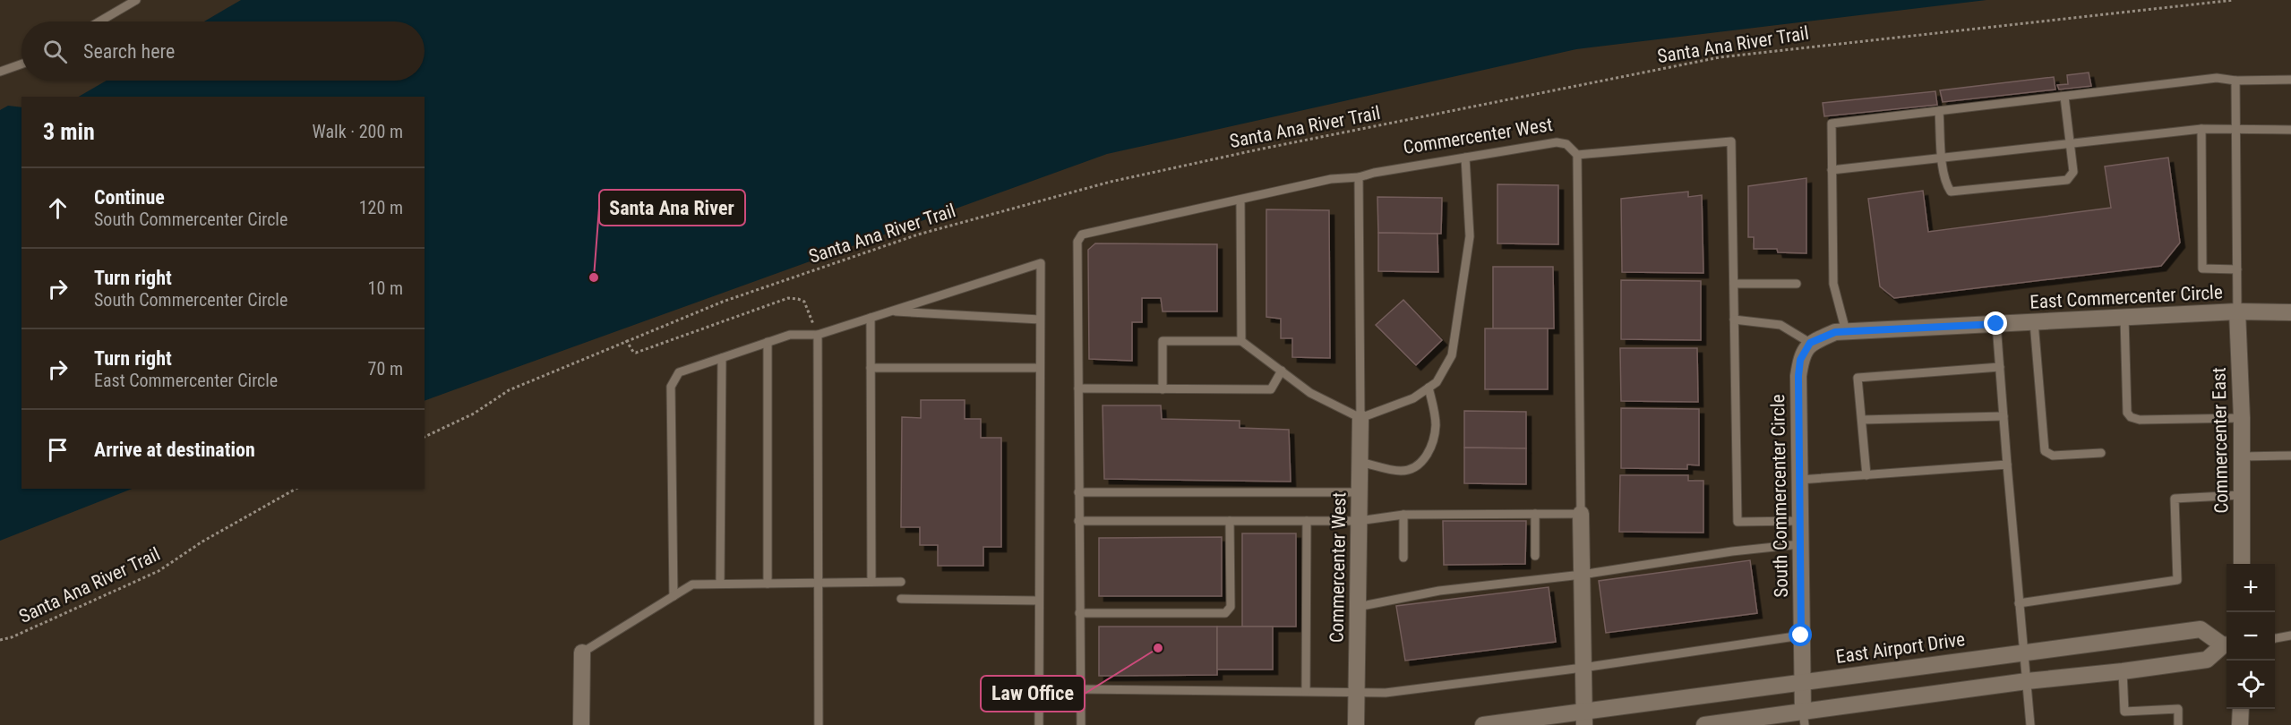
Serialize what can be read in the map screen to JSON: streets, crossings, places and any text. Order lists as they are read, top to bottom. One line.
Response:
{"streets":{"street":["Commercenter West","East Commercenter Circle","Commercenter East","South Commercenter Circle","East Airport Drive"],"path":["Santa Ana River Trail"]},"crossings":[["East Commercenter Circle","Commercenter East"],["South Commercenter Circle","East Airport Drive"]],"places":["Santa Ana River","Law Office"],"page":{"search":"Search here","heading":["3 min","Walk · 200 m"],"list":[["Continue","South Commercenter Circle","120 m"],["Turn right","South Commercenter Circle","10 m"],["Turn right","East Commercenter Circle","70 m"],"Arrive at destination"],"map_buttons":["+","−"]}}
